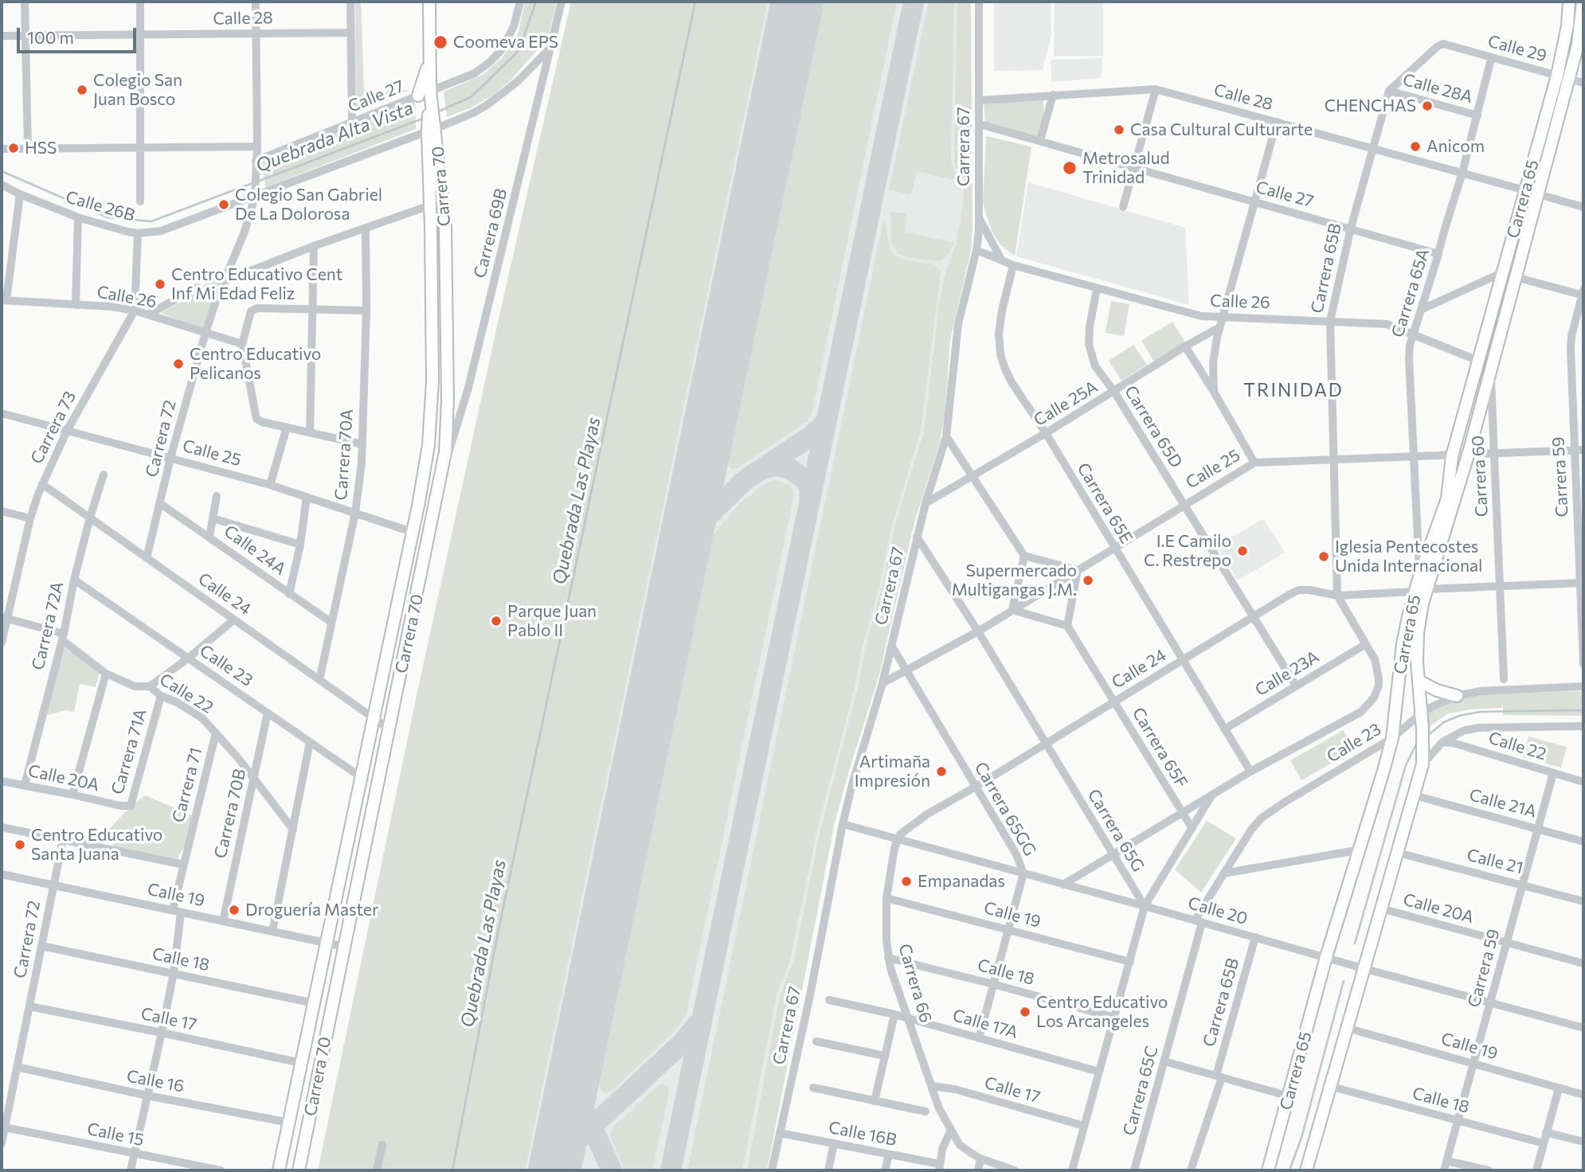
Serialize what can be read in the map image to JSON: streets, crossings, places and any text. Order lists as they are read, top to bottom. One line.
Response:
{"streets":{"main road":["Carrera 70","Carrera 65"],"street":["Calle 28","Calle 29","Calle 28A","Calle 27","Carrera 67","Calle 26B","Carrera 69B","Carrera 65B","Carrera 65A","Calle 26","Calle 25A","Carrera 65D","Carrera 73","Carrera 72","Calle 25","Carrera 70A","Carrera 60","Carrera 59","Carrera 65E","Calle 24A","Calle 24","Carrera 72A","Calle 23","Calle 23A","Calle 22","Carrera 65F","Carrera 71A","Calle 20A","Carrera 71","Calle 21A","Carrera 65GG","Carrera 70B","Carrera 65G","Calle 21","Calle 19","Calle 20","Calle 18","Carrera 66","Calle 17","Calle 17A","Calle 16","Carrera 65C","Calle 16B","Calle 15"]},"crossings":[["Calle 28","Carrera 67"],["Calle 28","Carrera 65"],["Calle 28","Carrera 65B"],["Calle 28","Carrera 65A"],["Calle 28","Carrera 72"],["Calle 29","Calle 28A"],["Calle 29","Carrera 65"],["Calle 29","Carrera 65B"],["Calle 29","Carrera 65A"],["Calle 28A","Carrera 65B"],["Calle 28A","Carrera 65A"],["Calle 27","Carrera 67"],["Calle 27","Carrera 70"],["Calle 27","Carrera 65B"],["Calle 27","Carrera 65A"],["Calle 27","Carrera 72"],["Carrera 67","Calle 26"],["Carrera 67","Calle 25A"],["Carrera 67","Calle 25"],["Carrera 67","Carrera 65G"],["Carrera 67","Calle 20"],["Carrera 67","Calle 16B"],["Carrera 70","Calle 26B"],["Carrera 70","Carrera 69B"],["Carrera 70","Calle 25"],["Carrera 70","Calle 24"],["Carrera 70","Calle 23"],["Carrera 70","Calle 19"],["Carrera 70","Calle 18"],["Carrera 70","Calle 17"],["Carrera 70","Calle 16"],["Carrera 65","Carrera 65A"],["Carrera 65","Calle 26"],["Carrera 65","Calle 25"],["Carrera 65","Carrera 60"],["Carrera 65","Calle 24"],["Carrera 65","Calle 23"],["Carrera 65","Calle 20A"],["Carrera 65","Calle 21A"],["Carrera 65","Calle 21"],["Carrera 65","Calle 19"],["Carrera 65","Calle 20"],["Carrera 65","Calle 18"],["Calle 26B","Carrera 69B"],["Calle 26B","Carrera 73"],["Calle 26B","Carrera 72"],["Carrera 65B","Calle 26"],["Carrera 65B","Calle 25"],["Carrera 65B","Calle 24"],["Carrera 65B","Calle 20"],["Carrera 65A","Calle 26"],["Carrera 65A","Calle 25"],["Calle 26","Carrera 65D"],["Calle 26","Carrera 73"],["Calle 26","Carrera 72"],["Calle 26","Carrera 65E"],["Calle 25A","Carrera 65D"],["Calle 25A","Carrera 65E"],["Carrera 65D","Calle 25"],["Carrera 65D","Calle 24"],["Carrera 65D","Calle 23A"],["Carrera 73","Calle 25"],["Carrera 73","Calle 24"],["Carrera 73","Calle 22"],["Carrera 72","Calle 25"],["Carrera 72","Calle 24A"],["Carrera 72","Calle 24"],["Carrera 72","Calle 19"],["Carrera 72","Calle 18"],["Carrera 72","Calle 17"],["Carrera 72","Calle 16"],["Carrera 72","Calle 15"],["Calle 25","Carrera 70A"],["Calle 25","Carrera 60"],["Calle 25","Carrera 59"],["Calle 25","Carrera 65E"],["Calle 25","Carrera 65GG"],["Calle 25","Carrera 65G"],["Carrera 70A","Calle 24A"],["Carrera 70A","Calle 24"],["Carrera 60","Calle 24"],["Carrera 59","Calle 24"],["Carrera 59","Calle 22"],["Carrera 59","Calle 20A"],["Carrera 59","Calle 21A"],["Carrera 59","Calle 21"],["Carrera 59","Calle 19"],["Carrera 59","Calle 20"],["Carrera 59","Calle 18"],["Carrera 65E","Calle 24"],["Carrera 65E","Calle 23"],["Carrera 65E","Calle 23A"],["Calle 24","Carrera 72A"],["Calle 24","Carrera 65F"],["Calle 24","Carrera 71A"],["Calle 24","Carrera 65GG"],["Calle 24","Carrera 65G"],["Calle 24","Calle 20"],["Calle 24","Carrera 66"],["Carrera 72A","Calle 23"],["Carrera 72A","Calle 22"],["Carrera 72A","Calle 20A"],["Calle 23","Calle 23A"],["Calle 23","Carrera 65F"],["Calle 23","Carrera 71A"],["Calle 23","Carrera 70B"],["Calle 23","Carrera 65G"],["Calle 23","Calle 20"],["Calle 23","Carrera 65C"],["Calle 22","Carrera 71A"],["Calle 22","Carrera 71"],["Calle 22","Carrera 70B"],["Carrera 71A","Calle 20A"],["Carrera 71","Calle 19"],["Carrera 71","Calle 18"],["Carrera 71","Calle 17"],["Carrera 71","Calle 16"],["Carrera 71","Calle 15"],["Carrera 65GG","Calle 19"],["Carrera 65GG","Calle 20"],["Carrera 65GG","Calle 18"],["Carrera 65GG","Calle 17A"],["Carrera 70B","Calle 19"],["Carrera 65G","Calle 20"],["Calle 19","Carrera 66"],["Calle 20","Carrera 66"],["Calle 20","Carrera 65C"],["Calle 18","Carrera 66"],["Carrera 66","Calle 17"],["Carrera 66","Calle 17A"]],"districts":["TRINIDAD"],"water":["Quebrada Alta Vista","Quebrada Las Playas"],"places":["Coomeva EPS","Colegio San Juan Bosco","CHENCHAS","Casa Cultural Culturarte","Anicom","HSS","Metrosalud Trinidad","Colegio San Gabriel De La Dolorosa","Centro Educativo Cent Inf Mi Edad Feliz","Centro Educativo Pelicanos","I.E Camilo C. Restrepo","Iglesia Pentecostes Unida Internacional","Supermercado Multigangas J.M.","Parque Juan Pablo II","Artimaña Impresión","Centro Educativo Santa Juana","Empanadas","Droguería Master","Centro Educativo Los Arcangeles"],"scale_bar":"100 m"}
